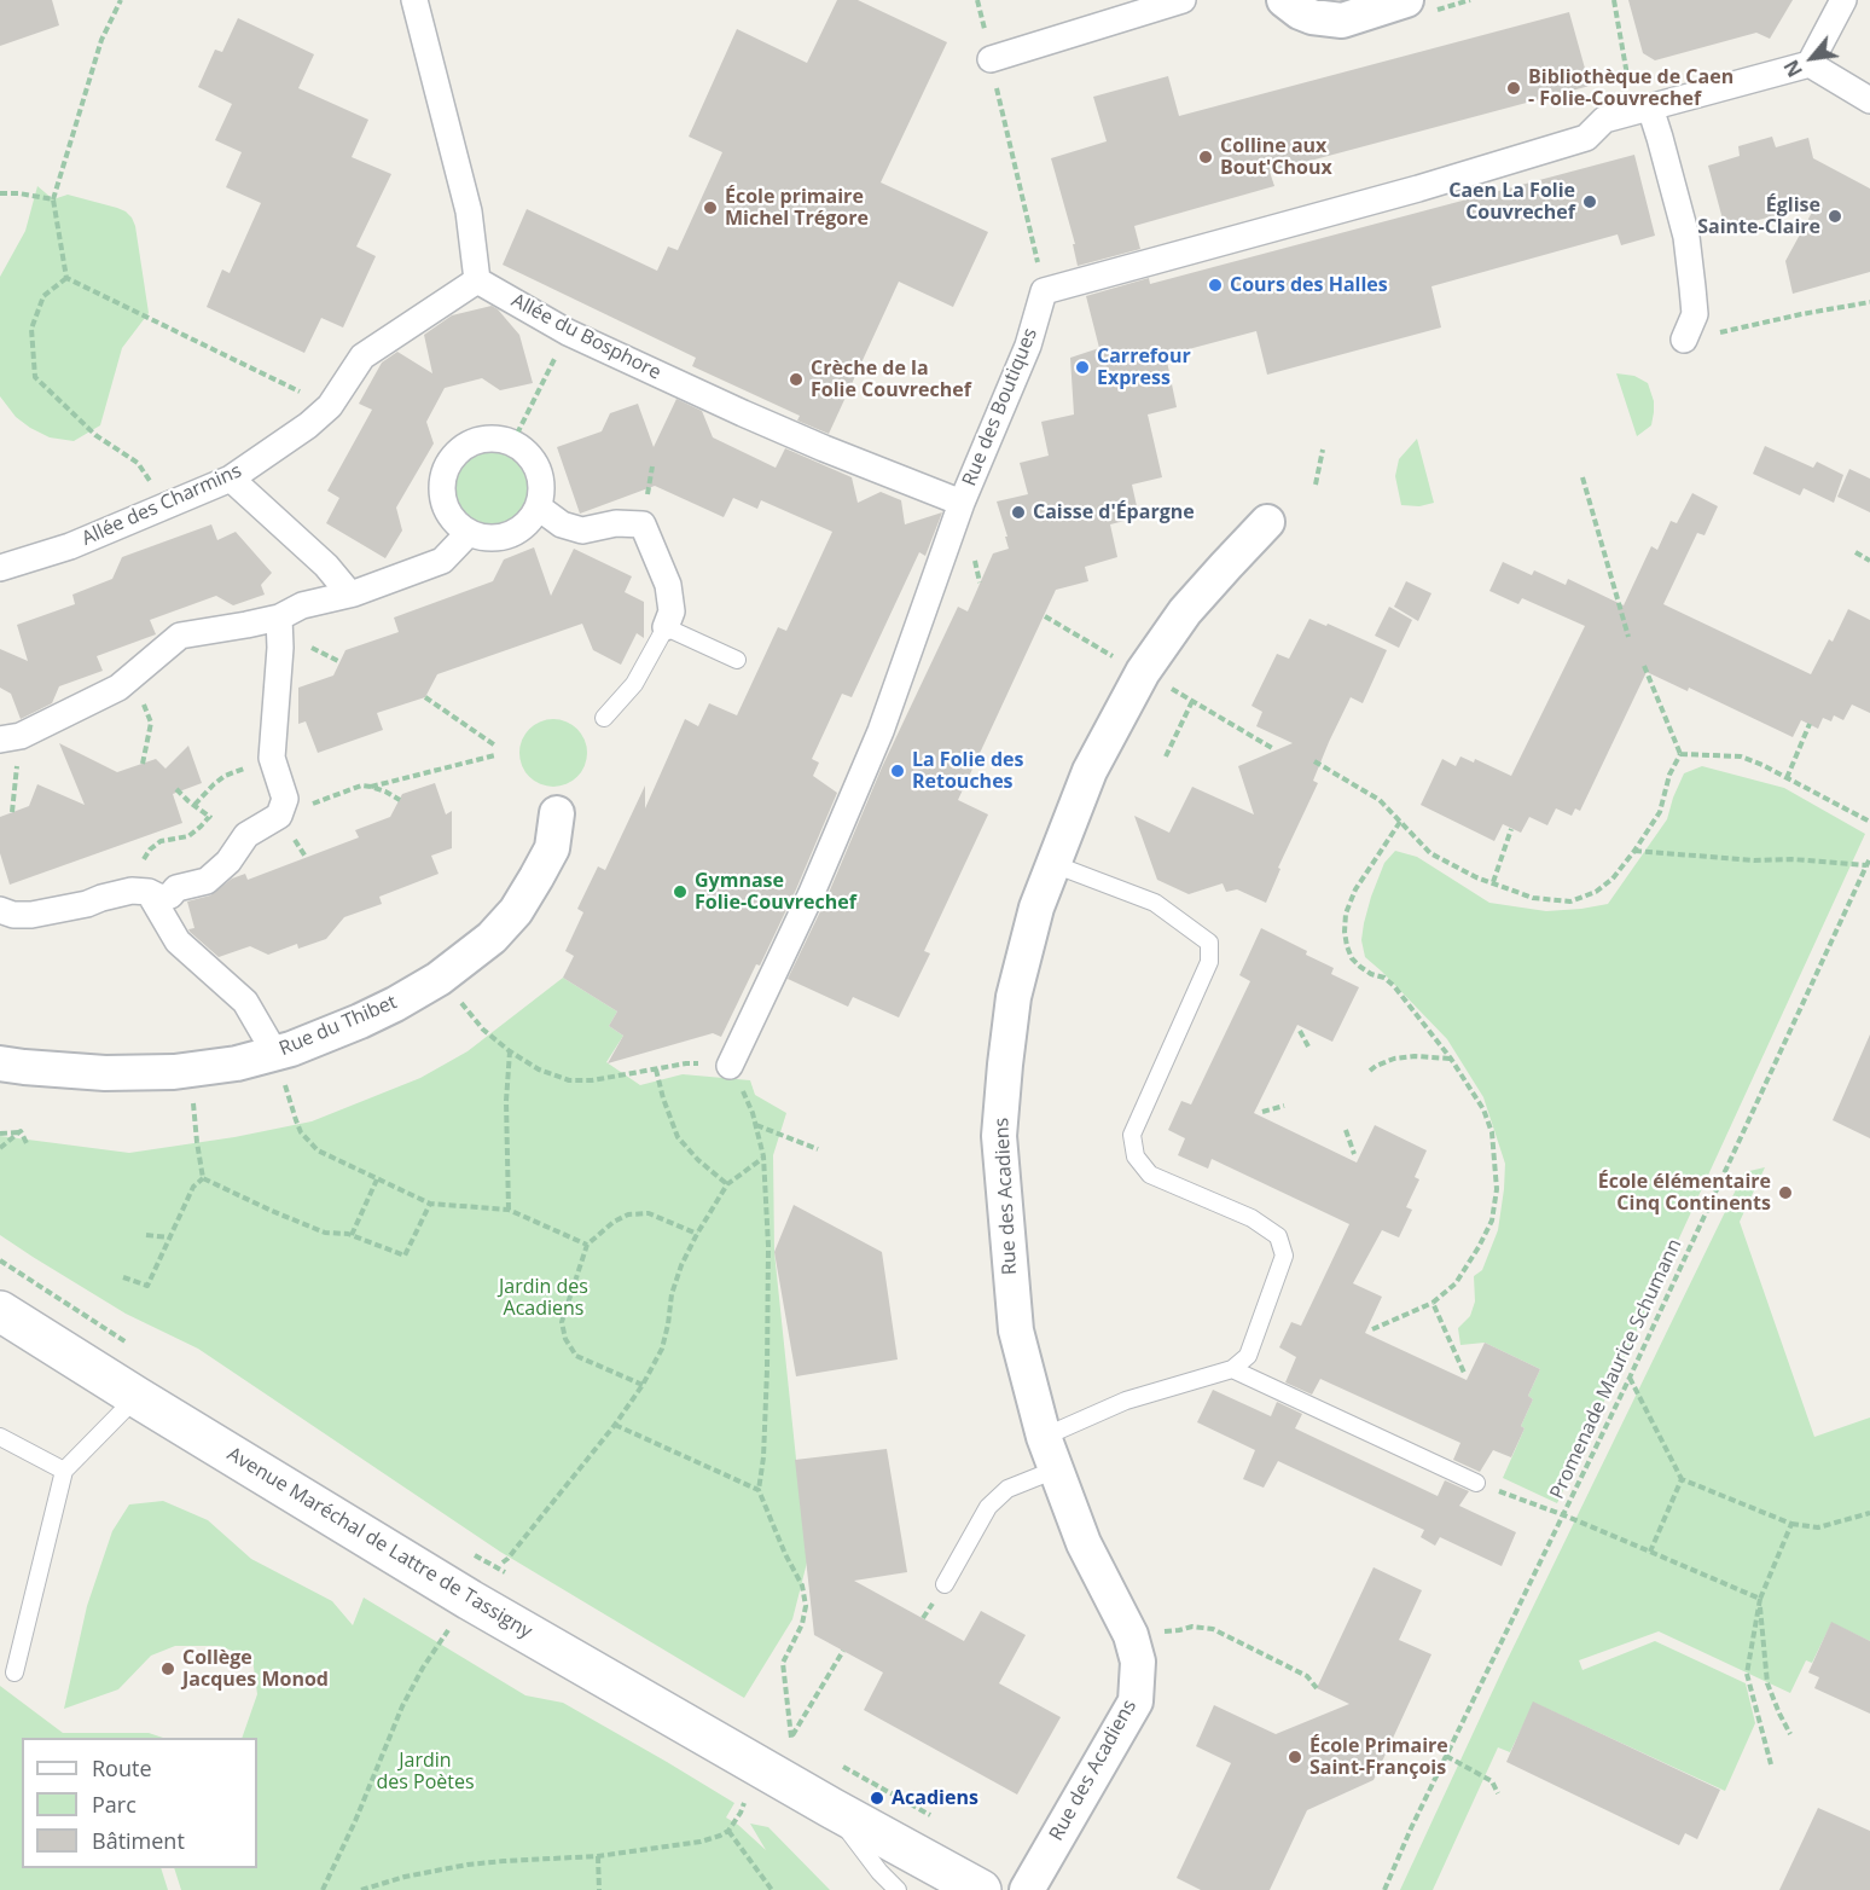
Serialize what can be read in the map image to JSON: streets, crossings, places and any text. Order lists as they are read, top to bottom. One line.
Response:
{"streets":{"street":["Allée du Bosphore","Rue des Boutiques","Allée des Charmins","Rue du Thibet","Rue des Acadiens","Avenue Maréchal de Lattre de Tassigny"],"path":["Promenade Maurice Schumann"]},"crossings":[["Allée du Bosphore","Rue des Boutiques"],["Allée du Bosphore","Allée des Charmins"]],"parks":["Jardin des Acadiens","Jardin des Poètes"],"places":["Bibliothèque de Caen - Folie-Couvrechef","Colline aux Bout'Choux","Caen La Folie Couvrechef","École primaire Michel Trégore","Église Sainte-Claire","Cours des Halles","Carrefour Express","Crèche de la Folie Couvrechef","Caisse d'Épargne","La Folie des Retouches","Gymnase Folie-Couvrechef","École élémentaire Cinq Continents","Collège Jacques Monod","École Primaire Saint-François","Acadiens"],"legend":["Route","Parc","Bâtiment"],"north":"bottom left"}
